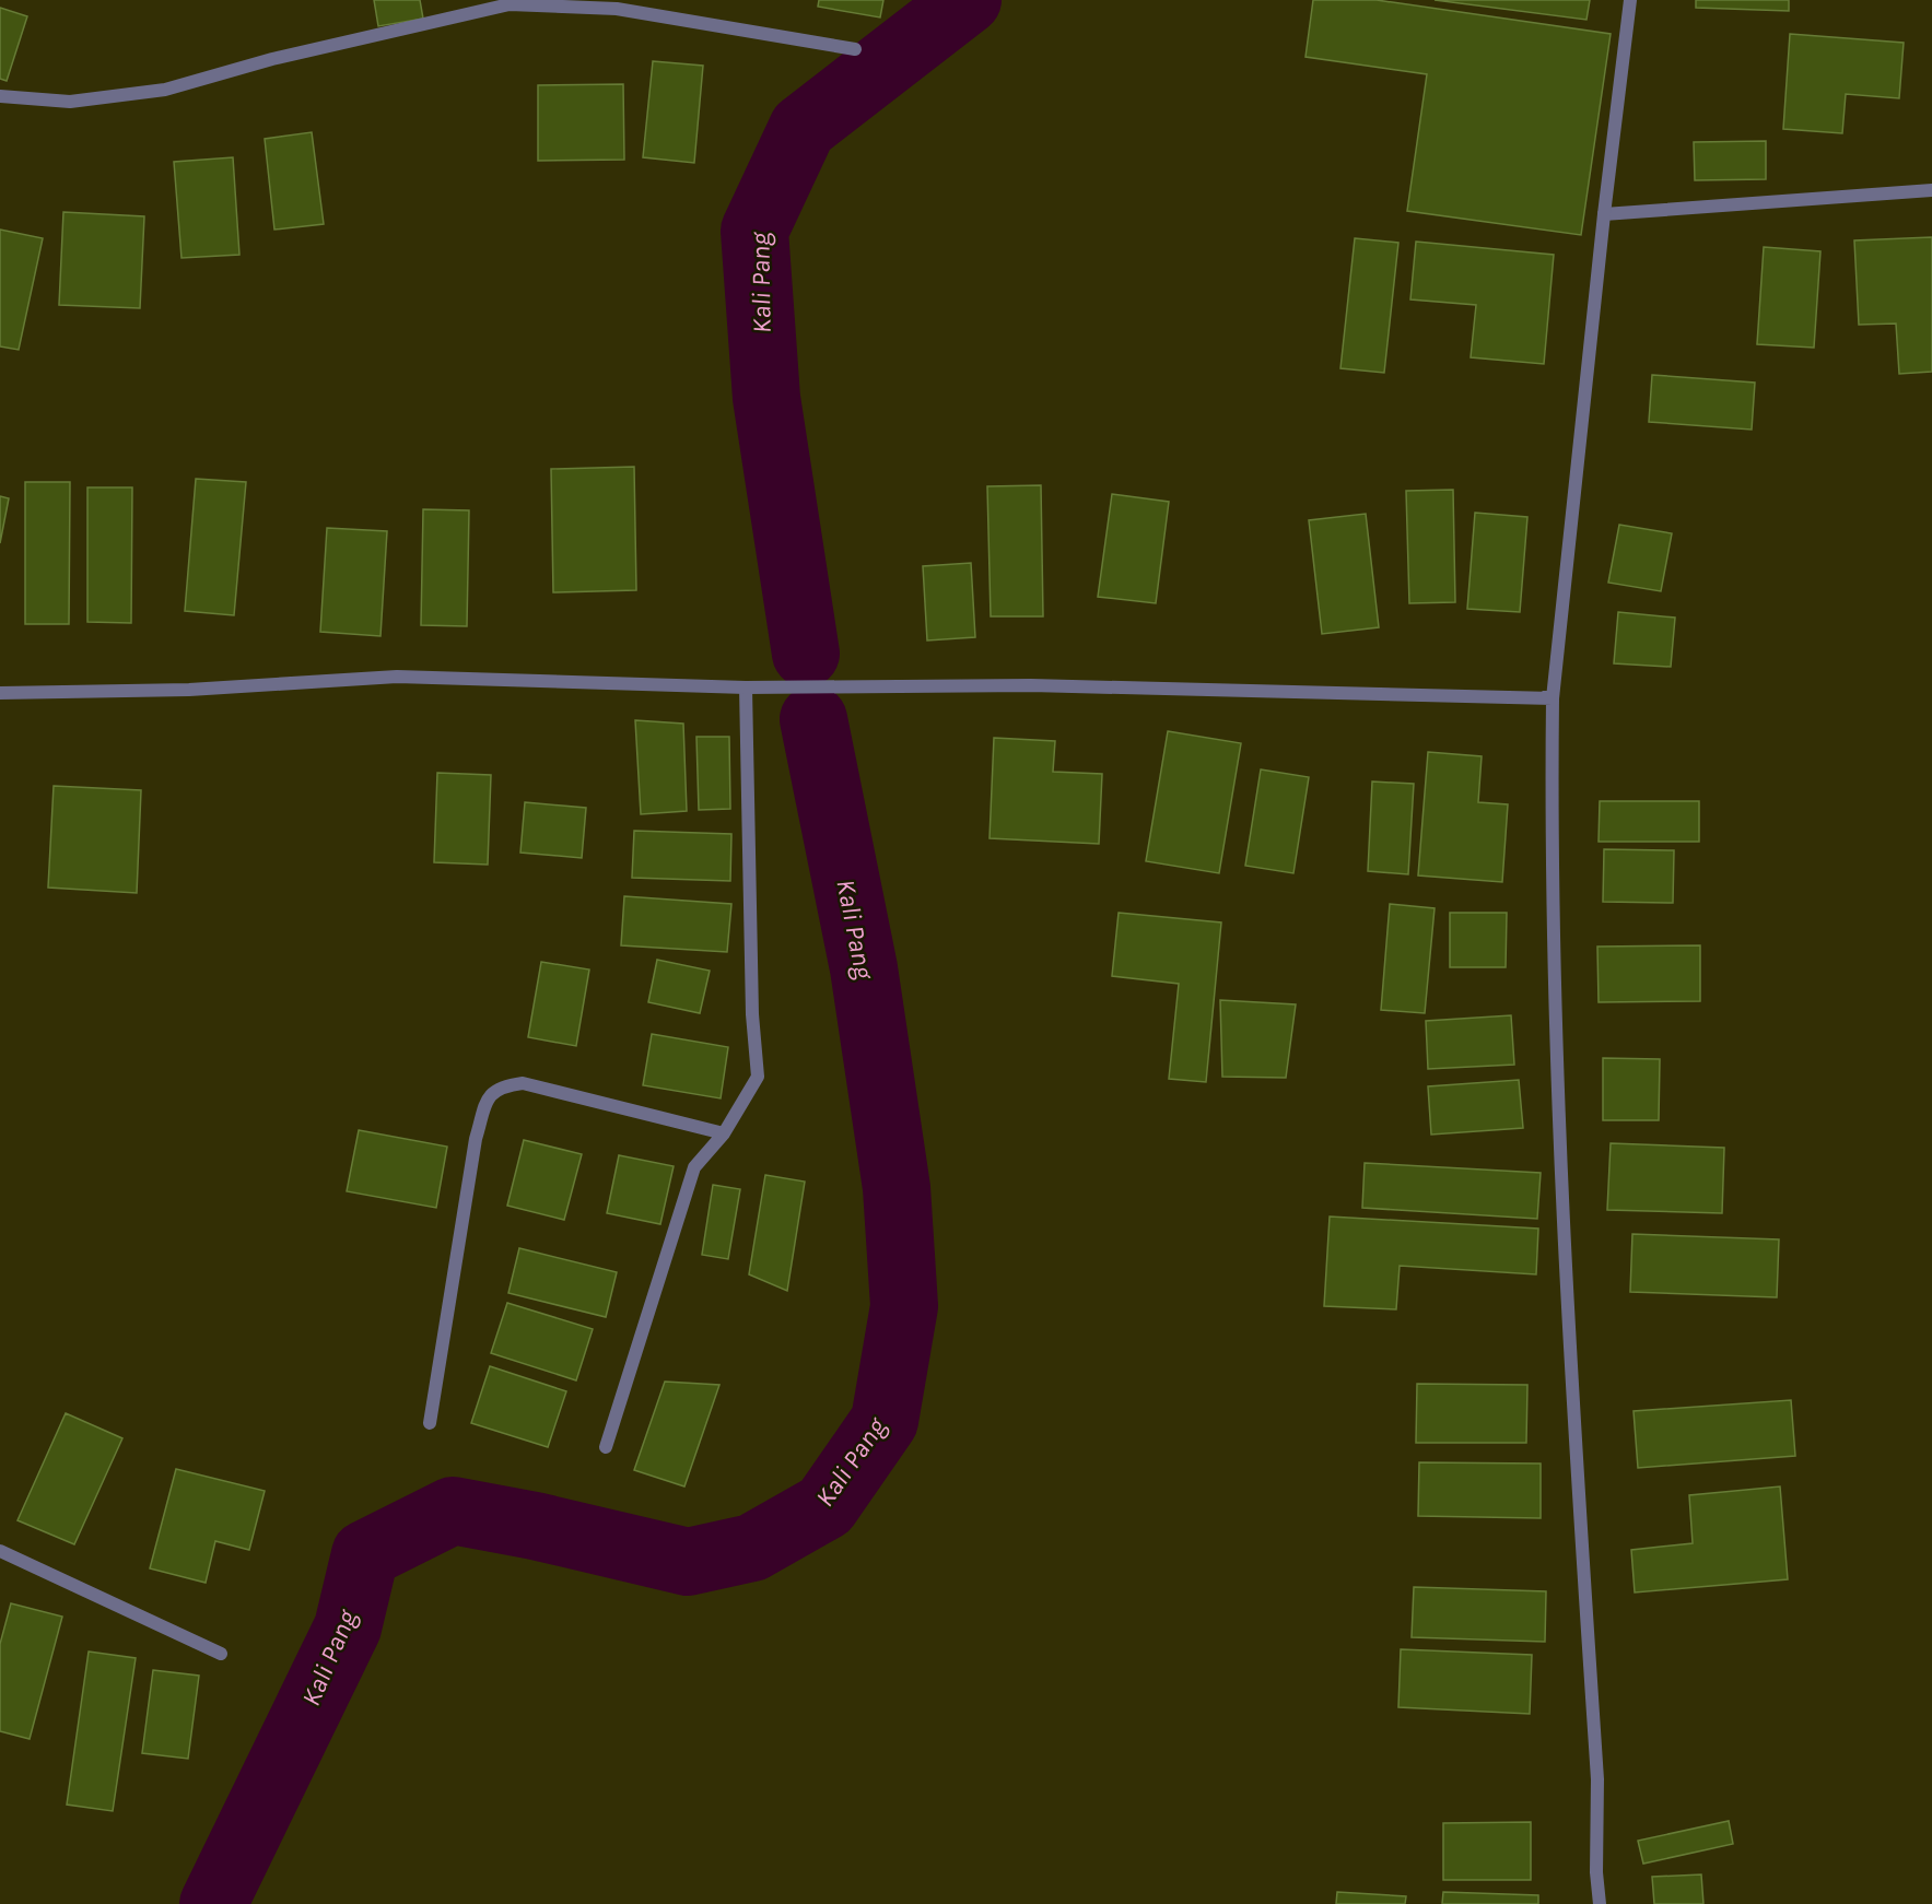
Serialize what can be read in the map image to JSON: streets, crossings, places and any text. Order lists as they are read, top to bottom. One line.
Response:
{"water":["Kali Pang"]}
